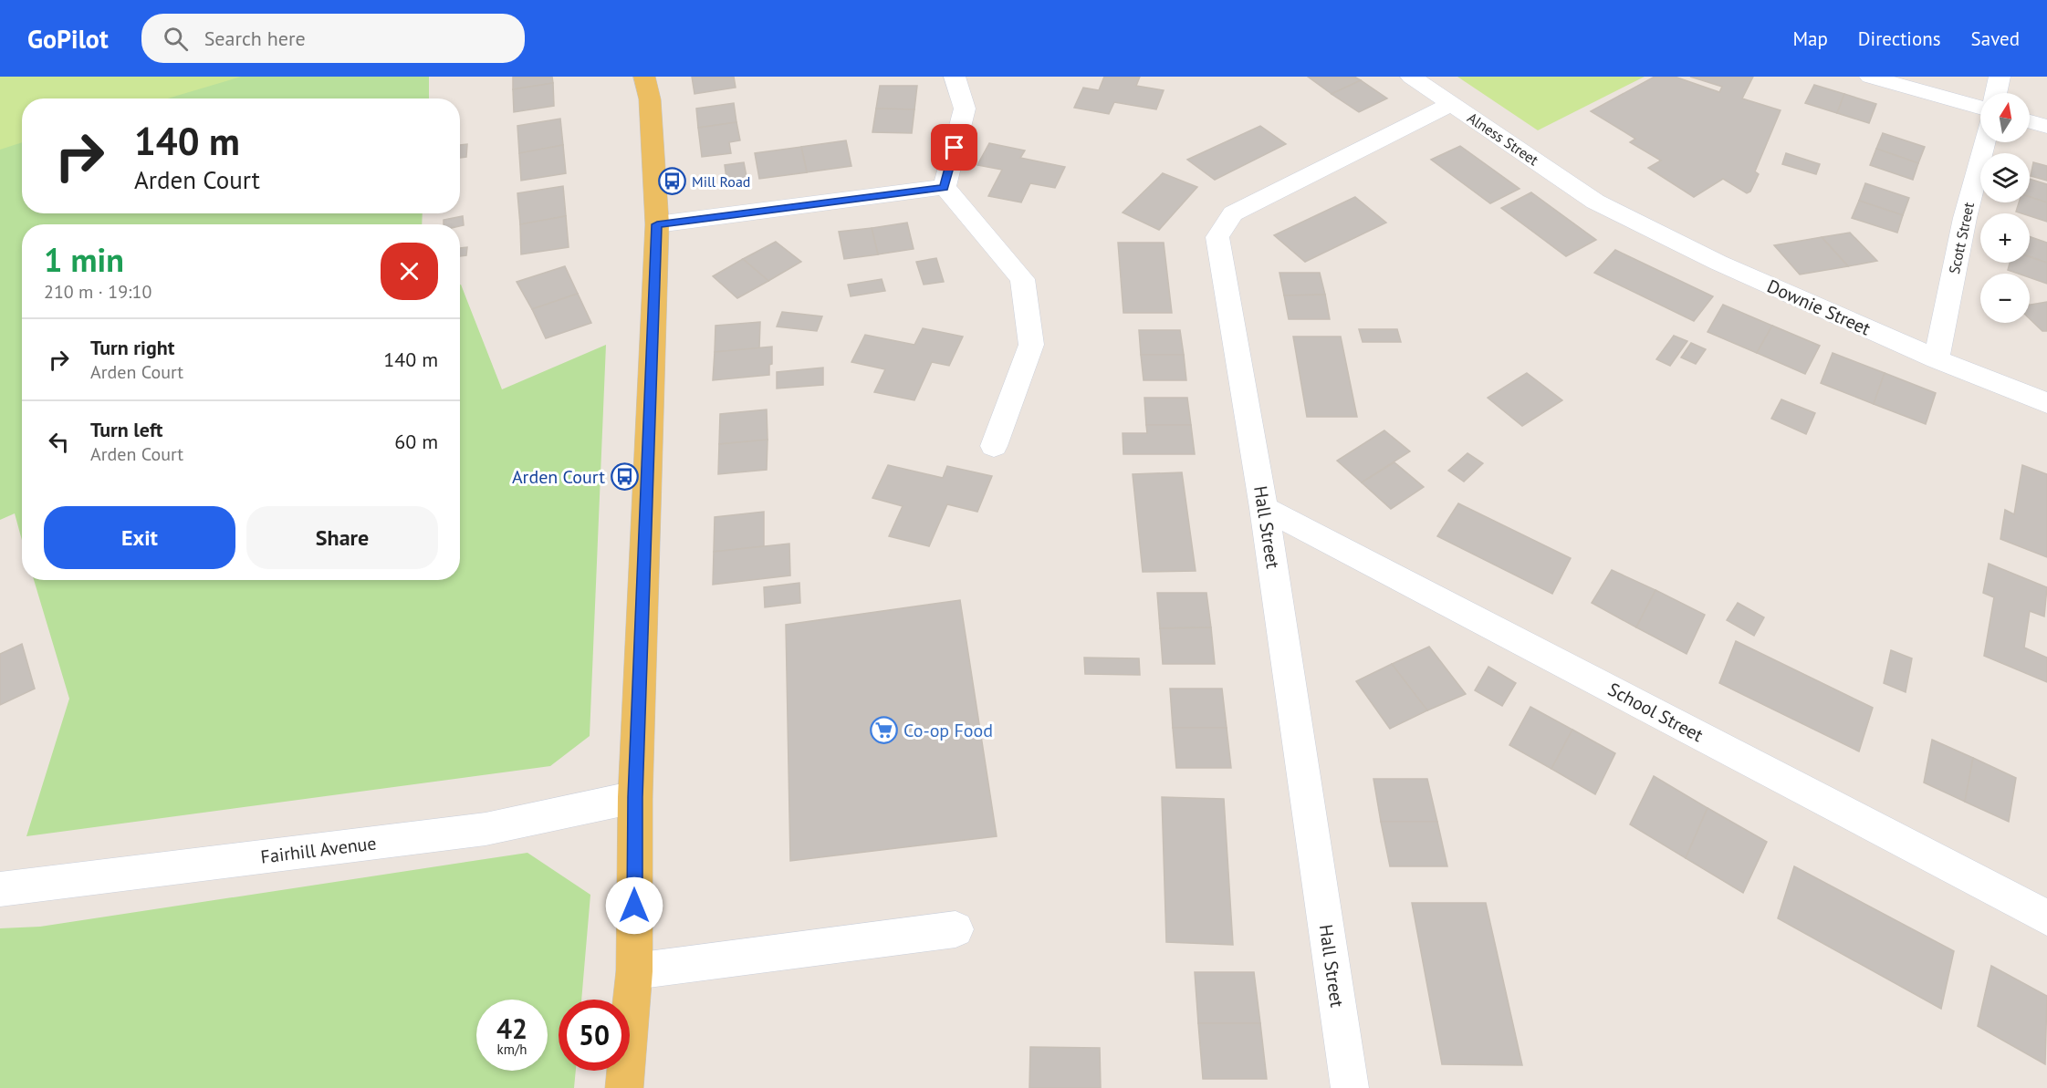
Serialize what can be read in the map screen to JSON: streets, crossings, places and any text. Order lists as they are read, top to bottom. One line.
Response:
{"streets":{"street":["Alness Street","Scott Street","Downie Street","Hall Street","School Street","Fairhill Avenue"]},"crossings":[["Alness Street","Downie Street"],["Alness Street","Hall Street"],["Scott Street","Downie Street"],["Hall Street","School Street"]],"places":{"bus stop":["Mill Road","Arden Court"],"supermarket":["Co-op Food"]},"north":"top","page":{"header":"GoPilot","search":"Search here","nav":["Map","Directions","Saved"],"map_buttons":["+","−"],"turn":["140 m","Arden Court"],"heading":["1 min","210 m · 19:10"],"list":[{"name":"Turn right","note":"Arden Court","value":"140 m"},{"name":"Turn left","note":"Arden Court","value":"60 m"}],"buttons":["Exit","Share"],"speed":"42 km/h","limit":"50"}}
